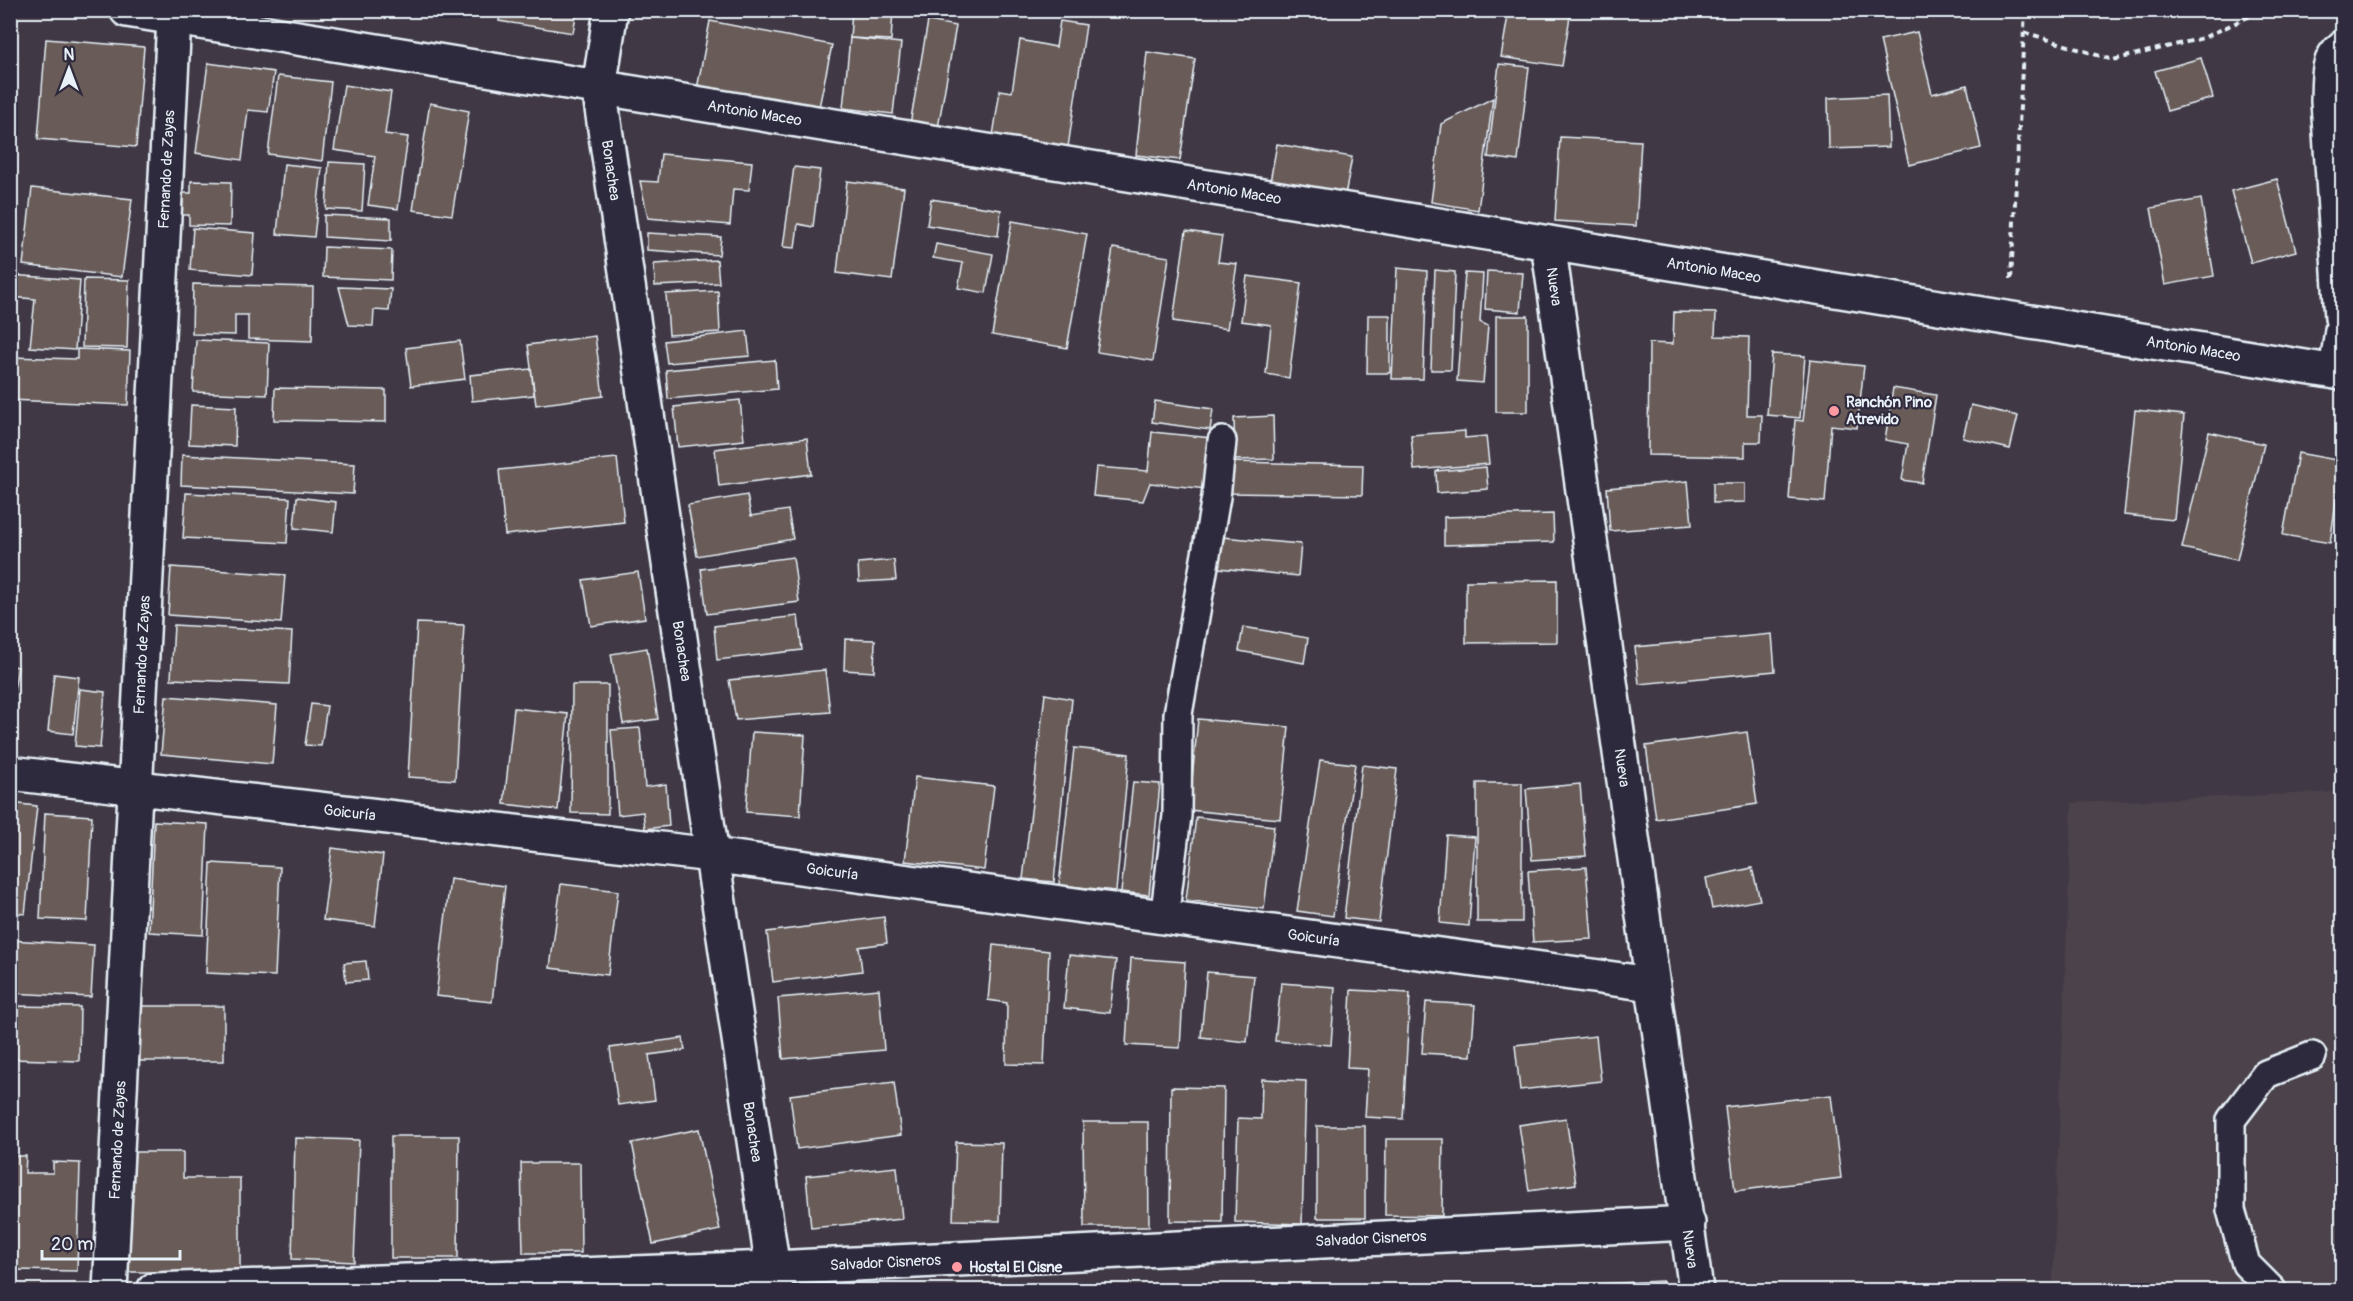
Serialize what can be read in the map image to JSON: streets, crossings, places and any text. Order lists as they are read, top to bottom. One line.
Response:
{"streets":{"street":["Antonio Maceo","Fernando de Zayas","Bonachea","Nueva","Goicuría","Salvador Cisneros"]},"crossings":[["Antonio Maceo","Fernando de Zayas"],["Antonio Maceo","Bonachea"],["Antonio Maceo","Nueva"],["Fernando de Zayas","Goicuría"],["Bonachea","Goicuría"],["Bonachea","Salvador Cisneros"],["Nueva","Goicuría"],["Nueva","Salvador Cisneros"]],"places":["Ranchón Pino Atrevido","Hostal El Cisne"],"scale_bar":"20 m","north":"top"}
